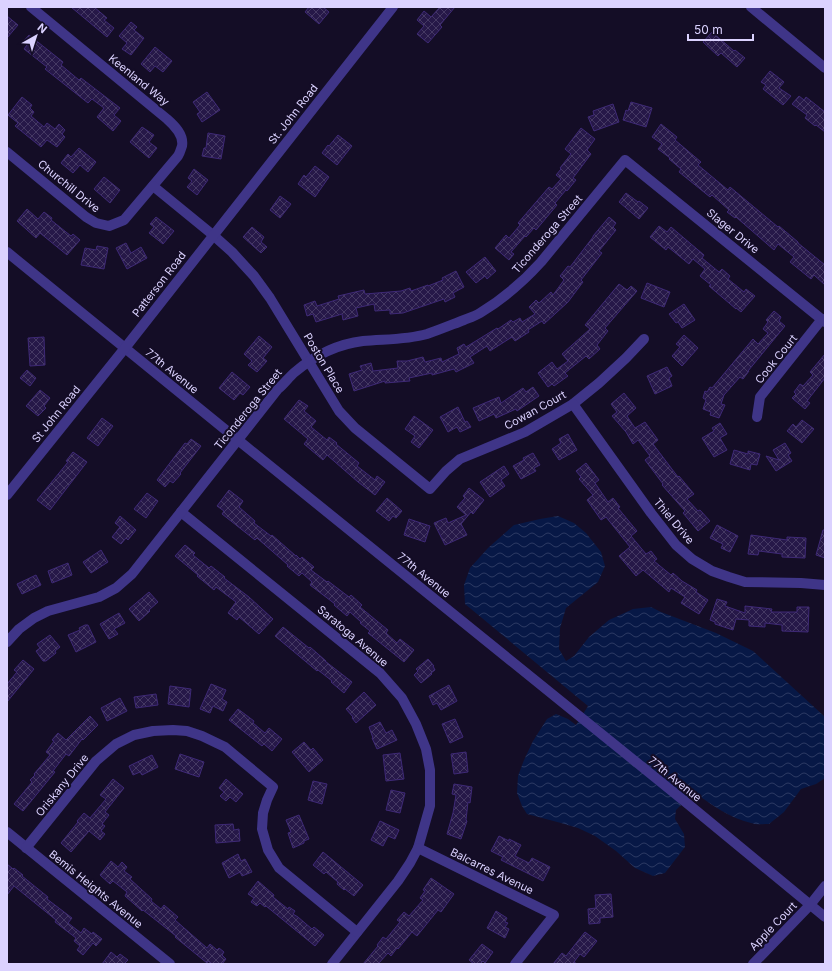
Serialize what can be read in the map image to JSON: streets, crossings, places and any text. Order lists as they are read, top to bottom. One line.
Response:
{"streets":{"street":["Keenland Way","St. John Road","Churchill Drive","Slager Drive","Ticonderoga Street","Patterson Road","Cook Court","Poston Place","77th Avenue","Cowan Court","St John Road","Thiel Drive","Saratoga Avenue","Oriskany Drive","Balcarres Avenue","Bemis Heights Avenue","Apple Court"]},"crossings":[["Keenland Way","Churchill Drive"],["Keenland Way","Poston Place"],["St. John Road","Patterson Road"],["St. John Road","Poston Place"],["Churchill Drive","Poston Place"],["Slager Drive","Ticonderoga Street"],["Slager Drive","Cook Court"],["Ticonderoga Street","Poston Place"],["Ticonderoga Street","77th Avenue"],["Ticonderoga Street","Saratoga Avenue"],["Patterson Road","Poston Place"],["Patterson Road","77th Avenue"],["Patterson Road","St John Road"],["Poston Place","Cowan Court"],["77th Avenue","St John Road"],["77th Avenue","Apple Court"],["Cowan Court","Thiel Drive"],["Saratoga Avenue","Oriskany Drive"],["Saratoga Avenue","Balcarres Avenue"],["Oriskany Drive","Bemis Heights Avenue"]],"scale_bar":"50 m","north":"top right"}
